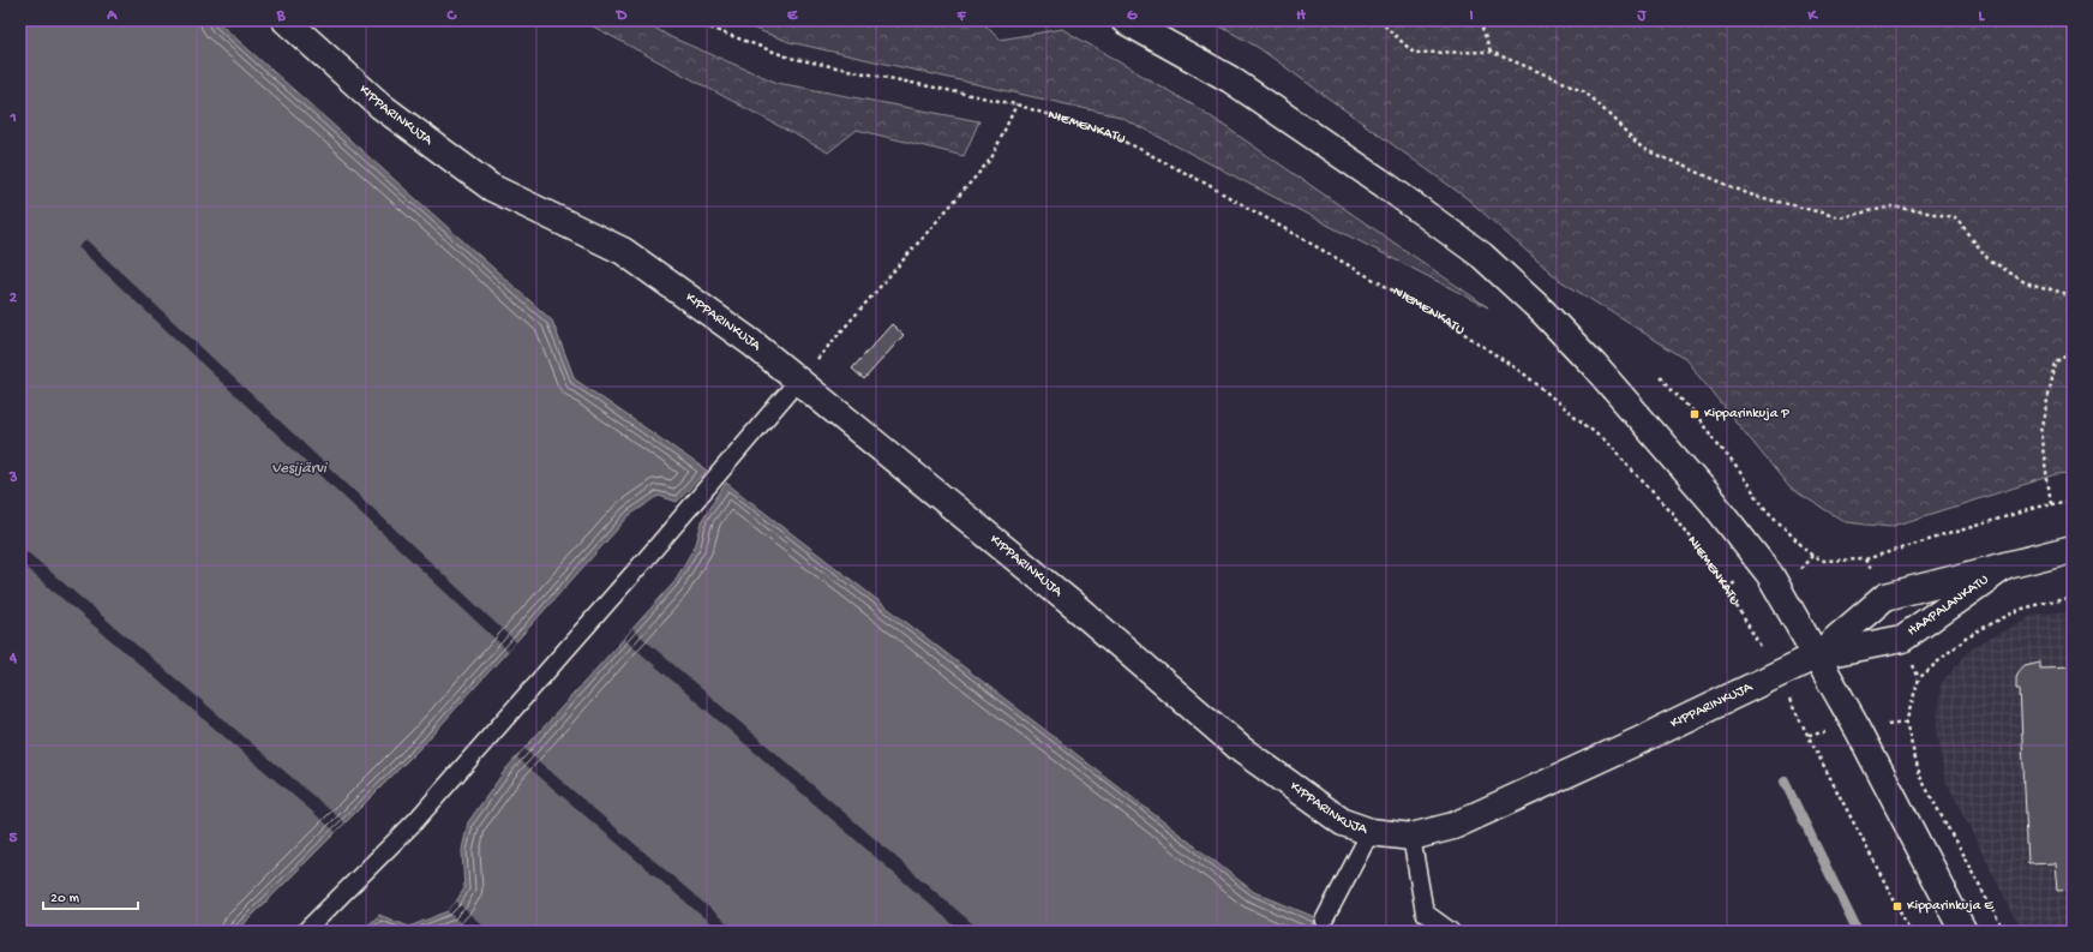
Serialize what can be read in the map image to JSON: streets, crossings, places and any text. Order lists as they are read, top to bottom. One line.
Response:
{"streets":{"street":["KIPPARINKUJA","HAAPALANKATU"],"path":["NIEMENKATU"]},"crossings":[["KIPPARINKUJA","NIEMENKATU"],["KIPPARINKUJA","HAAPALANKATU"]],"water":["Vesijärvi"],"places":{"transit":["Kipparinkuja P","Kipparinkuja E"]},"scale_bar":"20 m","grid":{"columns":["A","B","C","D","E","F","G","H","I","J","K","L"],"rows":["1","2","3","4","5"]}}
